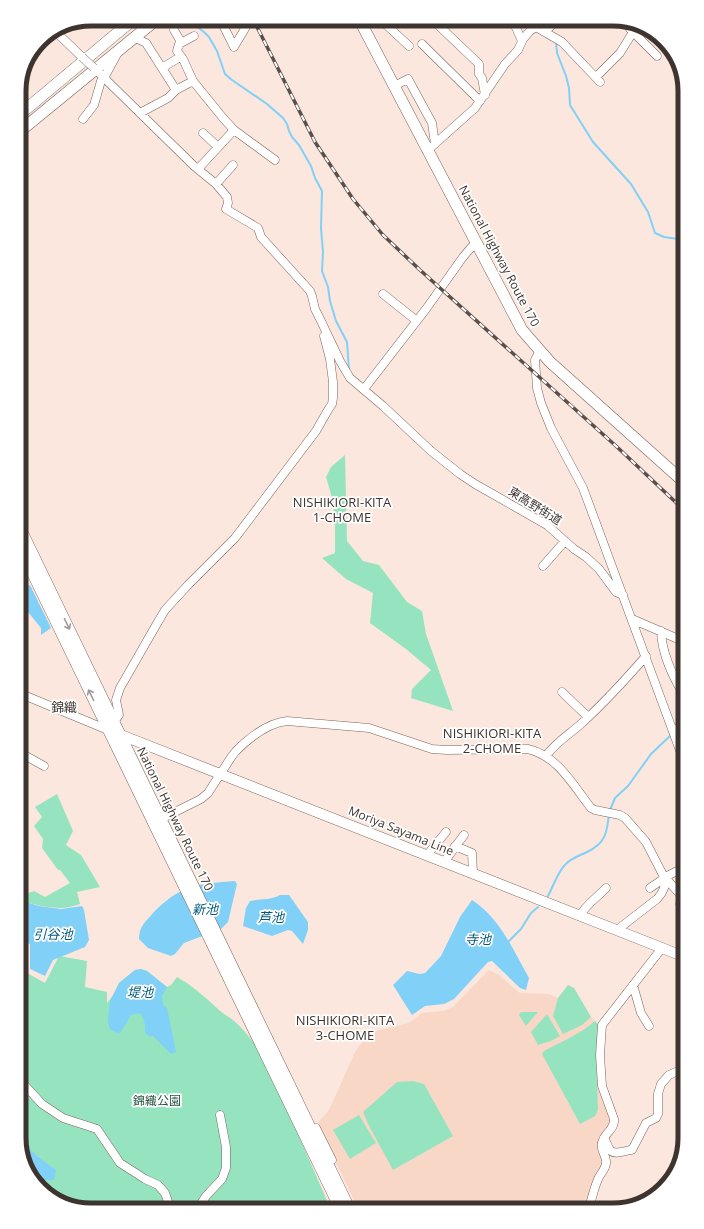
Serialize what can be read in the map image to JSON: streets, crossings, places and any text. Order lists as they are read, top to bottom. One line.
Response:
{"streets":{"highway":["National Highway Route 170"],"main road":["Moriya Sayama Line"],"street":["東高野街道"]},"crossings":[["National Highway Route 170","Moriya Sayama Line"]],"districts":["NISHIKIORI-KITA 1-CHOME","錦織","NISHIKIORI-KITA 2-CHOME","NISHIKIORI-KITA 3-CHOME"],"water":["新池","芦池","引谷池","寺池","堤池"],"parks":["錦織公園"]}
